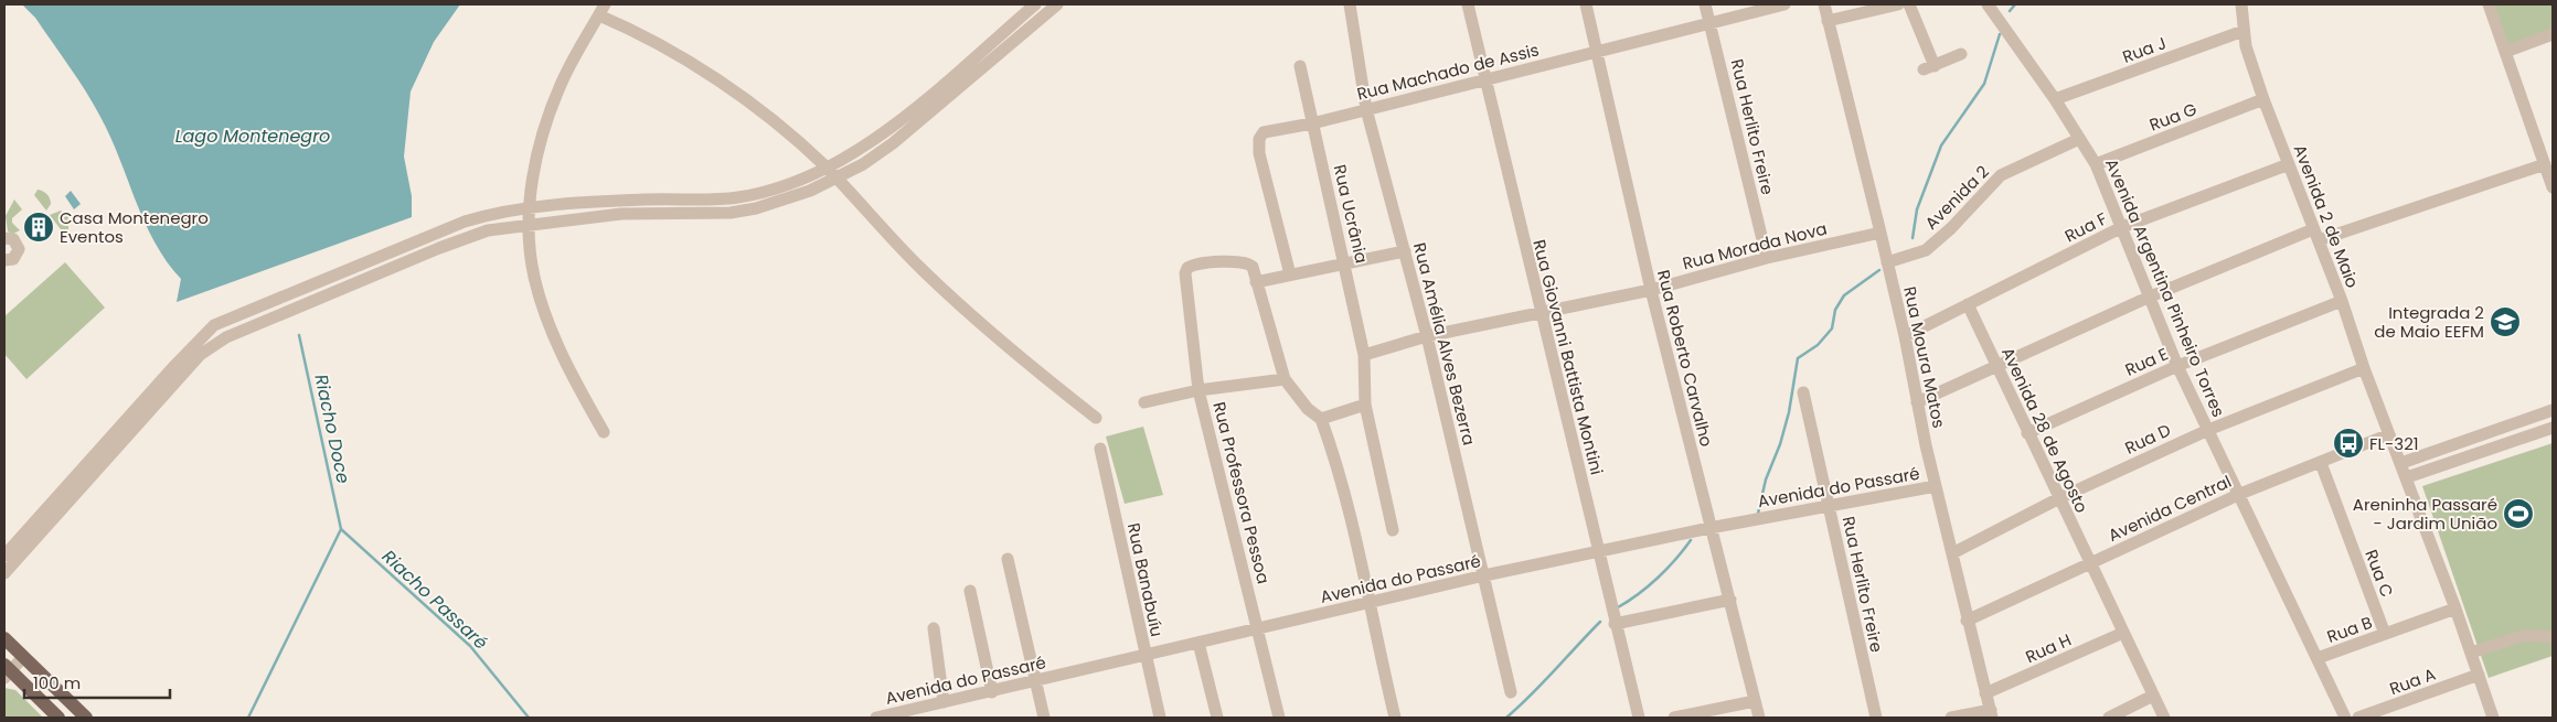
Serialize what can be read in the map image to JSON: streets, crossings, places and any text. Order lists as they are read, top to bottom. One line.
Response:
{"streets":{"street":["Rua J","Rua Machado de Assis","Rua G","Rua Herlito Freire","Avenida 2","Rua Ucrânia","Avenida 2 de Maio","Rua F","Rua Morada Nova","Avenida Argentina Pinheiro Torres","Rua Amélia Alves Bezerra","Rua Giovanni Battista Montini","Rua Moura Matos","Rua Roberto Carvalho","Rua E","Avenida 28 de Agosto","Rua D","Avenida do Passaré","Rua Professora Pessoa","Avenida Central","Rua C","Rua Banabuíu","Rua B","Rua H","Rua A"]},"crossings":[["Rua J","Avenida 2 de Maio"],["Rua J","Avenida Argentina Pinheiro Torres"],["Rua Machado de Assis","Rua Herlito Freire"],["Rua Machado de Assis","Rua Ucrânia"],["Rua Machado de Assis","Rua Amélia Alves Bezerra"],["Rua Machado de Assis","Rua Giovanni Battista Montini"],["Rua Machado de Assis","Rua Roberto Carvalho"],["Rua G","Avenida 2 de Maio"],["Rua G","Avenida Argentina Pinheiro Torres"],["Rua Herlito Freire","Rua Morada Nova"],["Rua Herlito Freire","Avenida do Passaré"],["Avenida 2","Avenida Argentina Pinheiro Torres"],["Avenida 2","Rua Moura Matos"],["Rua Ucrânia","Rua Morada Nova"],["Avenida 2 de Maio","Rua F"],["Avenida 2 de Maio","Rua E"],["Avenida 2 de Maio","Rua D"],["Avenida 2 de Maio","Avenida Central"],["Avenida 2 de Maio","Rua B"],["Avenida 2 de Maio","Rua A"],["Rua F","Avenida Argentina Pinheiro Torres"],["Rua F","Rua Moura Matos"],["Rua F","Avenida 28 de Agosto"],["Rua Morada Nova","Rua Amélia Alves Bezerra"],["Rua Morada Nova","Rua Giovanni Battista Montini"],["Rua Morada Nova","Rua Moura Matos"],["Rua Morada Nova","Rua Roberto Carvalho"],["Avenida Argentina Pinheiro Torres","Rua E"],["Avenida Argentina Pinheiro Torres","Rua D"],["Avenida Argentina Pinheiro Torres","Avenida Central"],["Avenida Argentina Pinheiro Torres","Rua B"],["Rua Amélia Alves Bezerra","Avenida do Passaré"],["Rua Giovanni Battista Montini","Avenida do Passaré"],["Rua Moura Matos","Rua D"],["Rua Moura Matos","Avenida do Passaré"],["Rua Moura Matos","Avenida Central"],["Rua Moura Matos","Rua H"],["Rua Roberto Carvalho","Avenida do Passaré"],["Rua E","Avenida 28 de Agosto"],["Avenida 28 de Agosto","Rua D"],["Avenida 28 de Agosto","Avenida Central"],["Avenida 28 de Agosto","Rua H"],["Avenida do Passaré","Rua Professora Pessoa"],["Avenida do Passaré","Rua Banabuíu"],["Avenida Central","Rua C"],["Rua C","Rua B"]],"water":["Lago Montenegro","Riacho Doce","Riacho Passaré"],"places":{"building":["Casa Montenegro Eventos"],"school or university":["Integrada 2 de Maio EEFM"],"bus stop":["FL-321"],"sports":["Areninha Passaré - Jardim União"]},"scale_bar":"100 m"}
